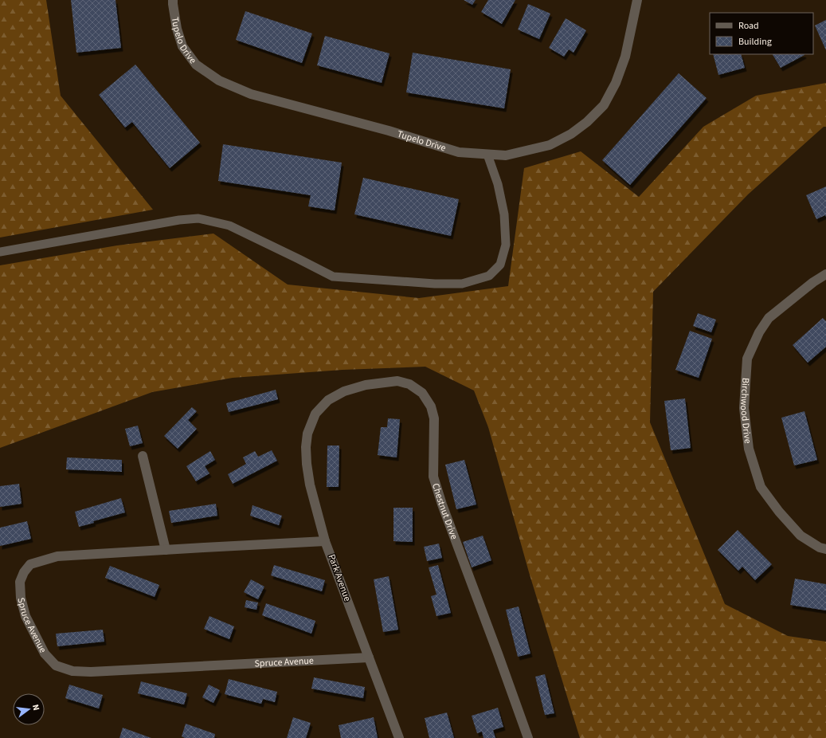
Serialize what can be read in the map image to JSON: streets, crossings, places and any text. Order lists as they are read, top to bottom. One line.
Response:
{"streets":{"street":["Tupelo Drive","Birchwood Drive","Chestnut Drive","Park Avenue","Spruce Avenue"]},"crossings":[["Chestnut Drive","Park Avenue"],["Park Avenue","Spruce Avenue"]],"legend":["Road","Building"],"north":"right"}
